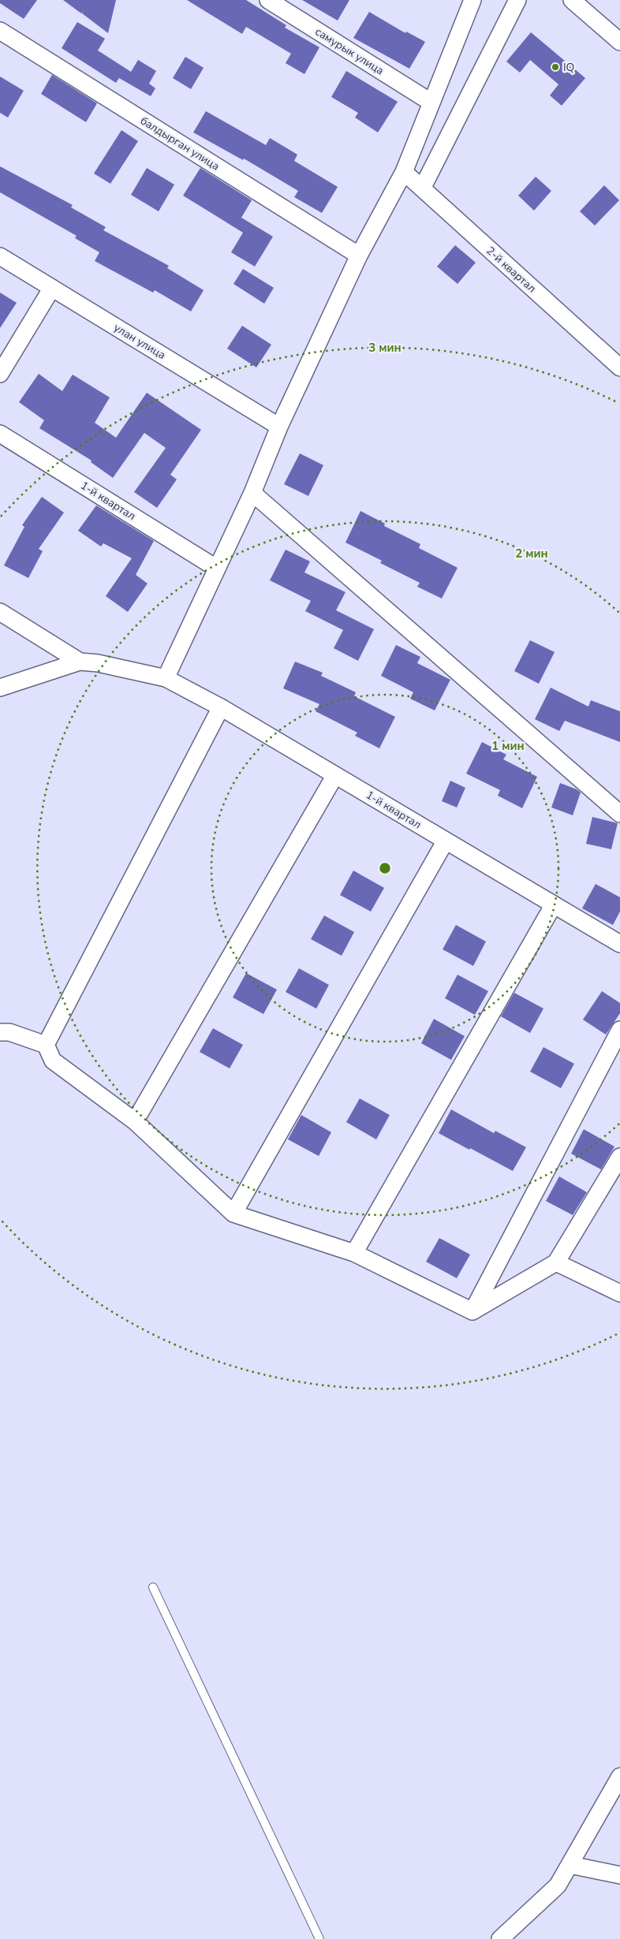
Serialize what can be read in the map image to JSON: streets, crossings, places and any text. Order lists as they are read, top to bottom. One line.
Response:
{"streets":{"street":["самурык улица","балдырган улица","2-й квартал","улан улица","1-й квартал"]},"places":["IQ"],"rings":["3 мин","2 мин","1 мин"]}
